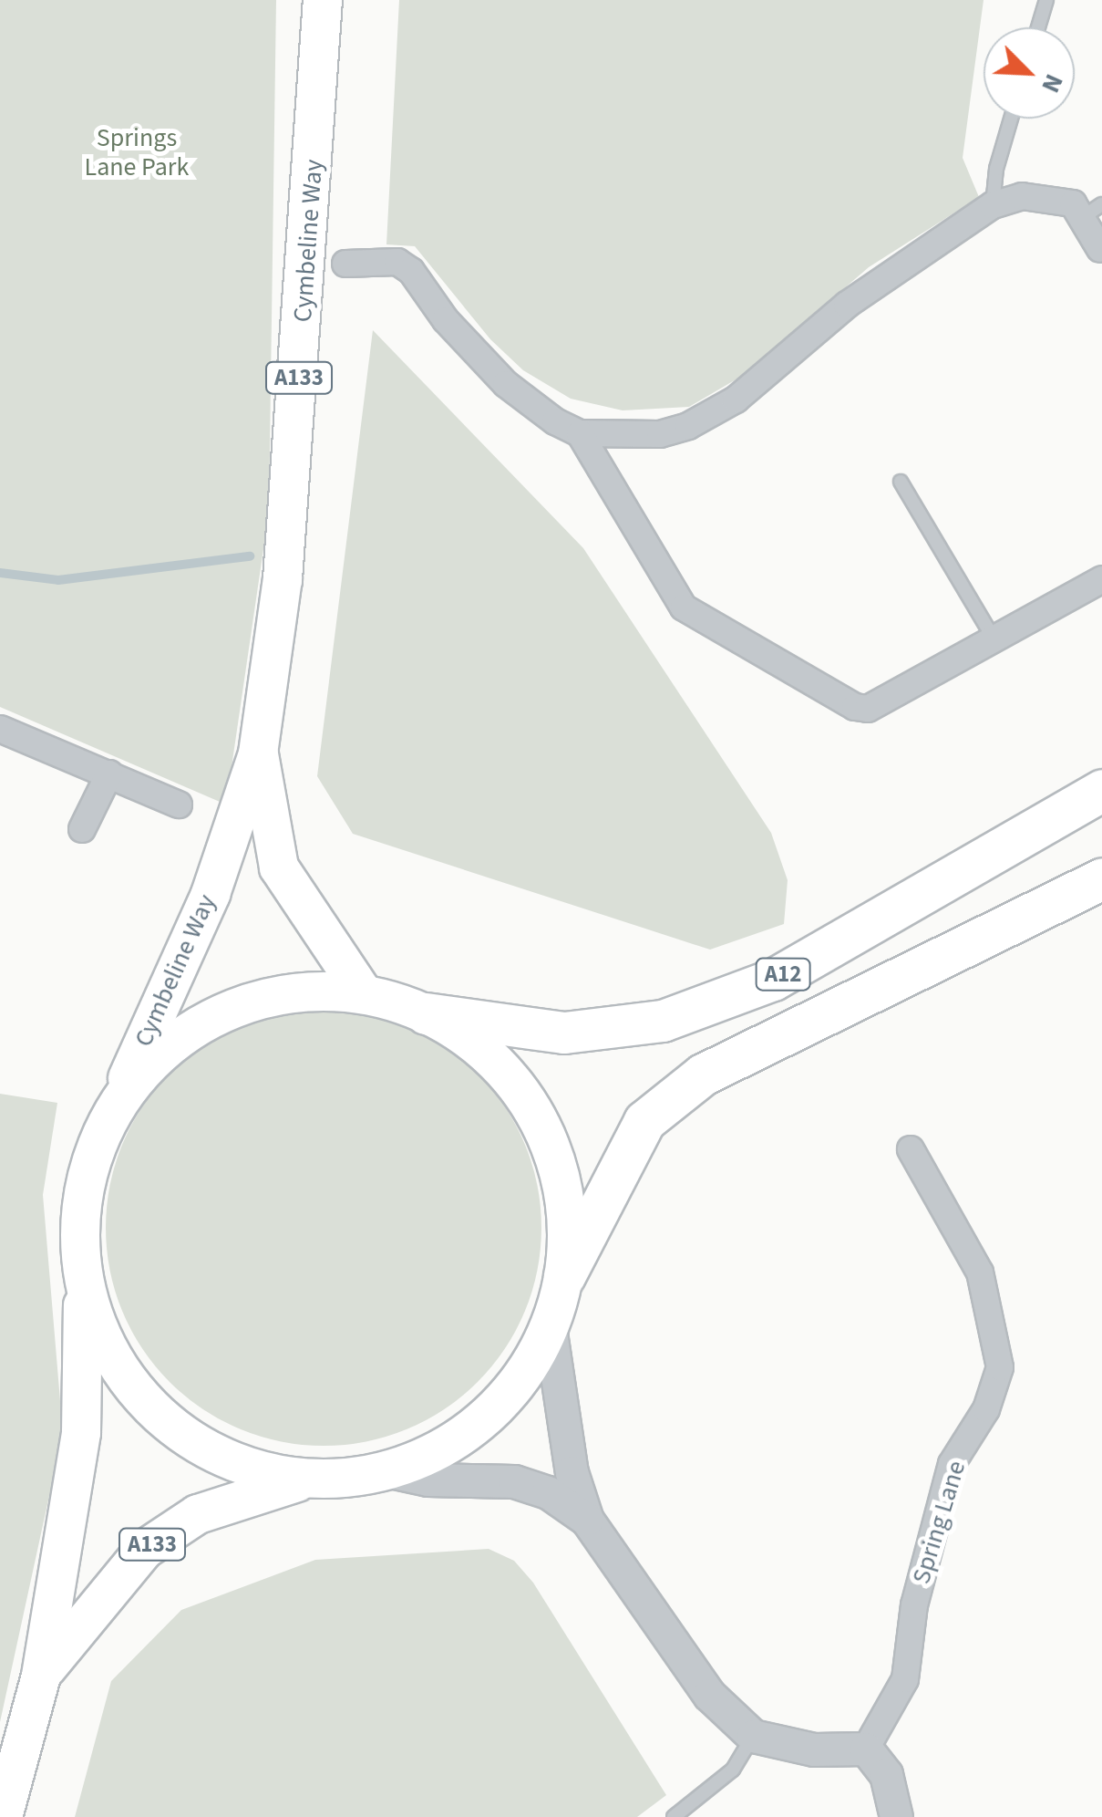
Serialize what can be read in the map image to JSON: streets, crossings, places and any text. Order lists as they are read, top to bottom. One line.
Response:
{"streets":{"highway":["A12"],"main road":["Cymbeline Way","A133"],"street":["Spring Lane"]},"parks":["Springs Lane Park"],"north":"bottom right"}
